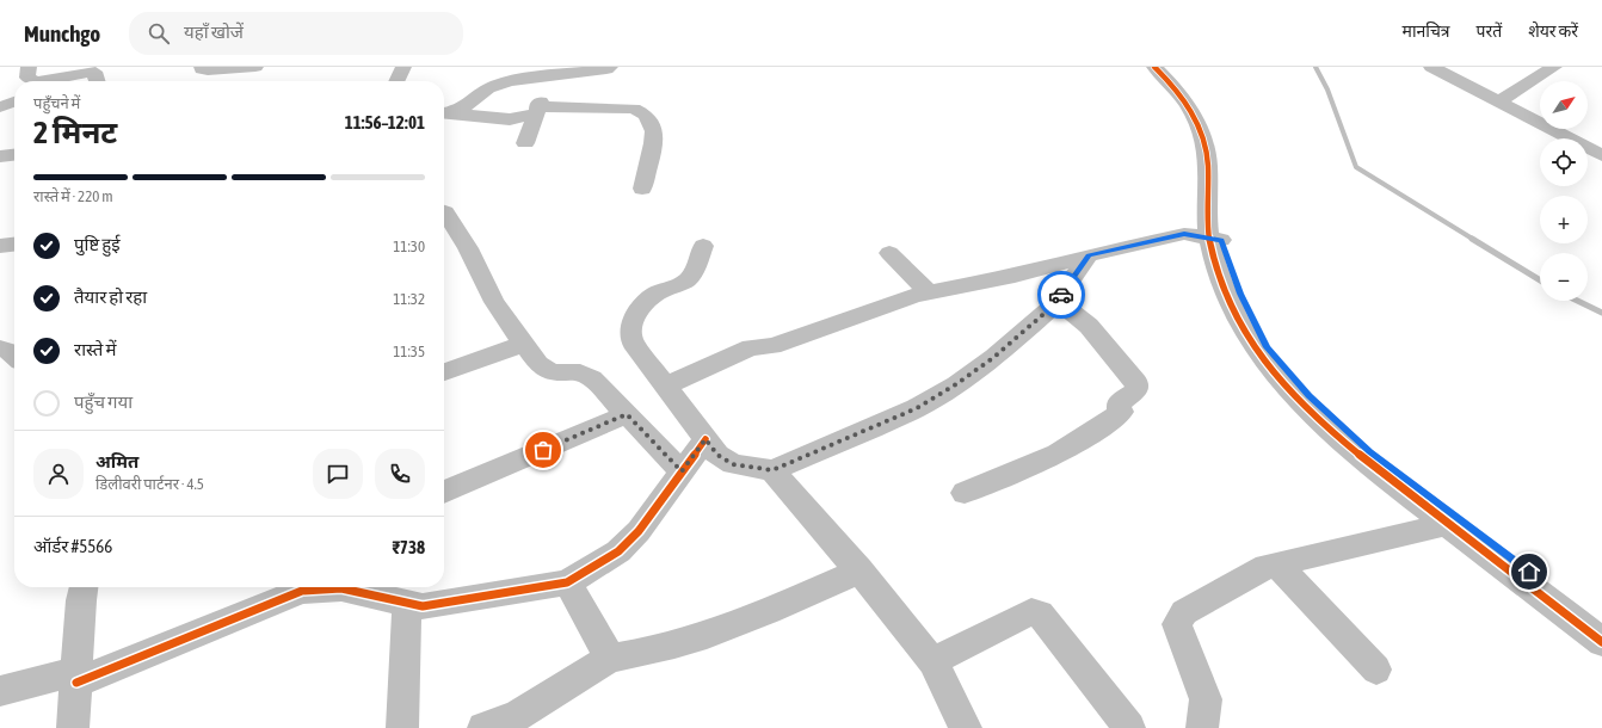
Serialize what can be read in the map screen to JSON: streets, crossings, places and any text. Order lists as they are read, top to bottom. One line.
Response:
{"north":"top right","page":{"header":"Munchgo","search":"यहाँ खोजें","nav":["मानचित्र","परतें","शेयर करें"],"map_buttons":["+","−"],"heading":["2 मिनट","पहुँचने में","11:56–12:01"],"panel":["अमित","डिलीवरी पार्टनर · 4.5","ऑर्डर #5566","₹738"],"bar":"रास्ते में · 220 m","list":[["पुष्टि हुई","11:30"],["तैयार हो रहा","11:32"],["रास्ते में","11:35"],"पहुँच गया"]}}
